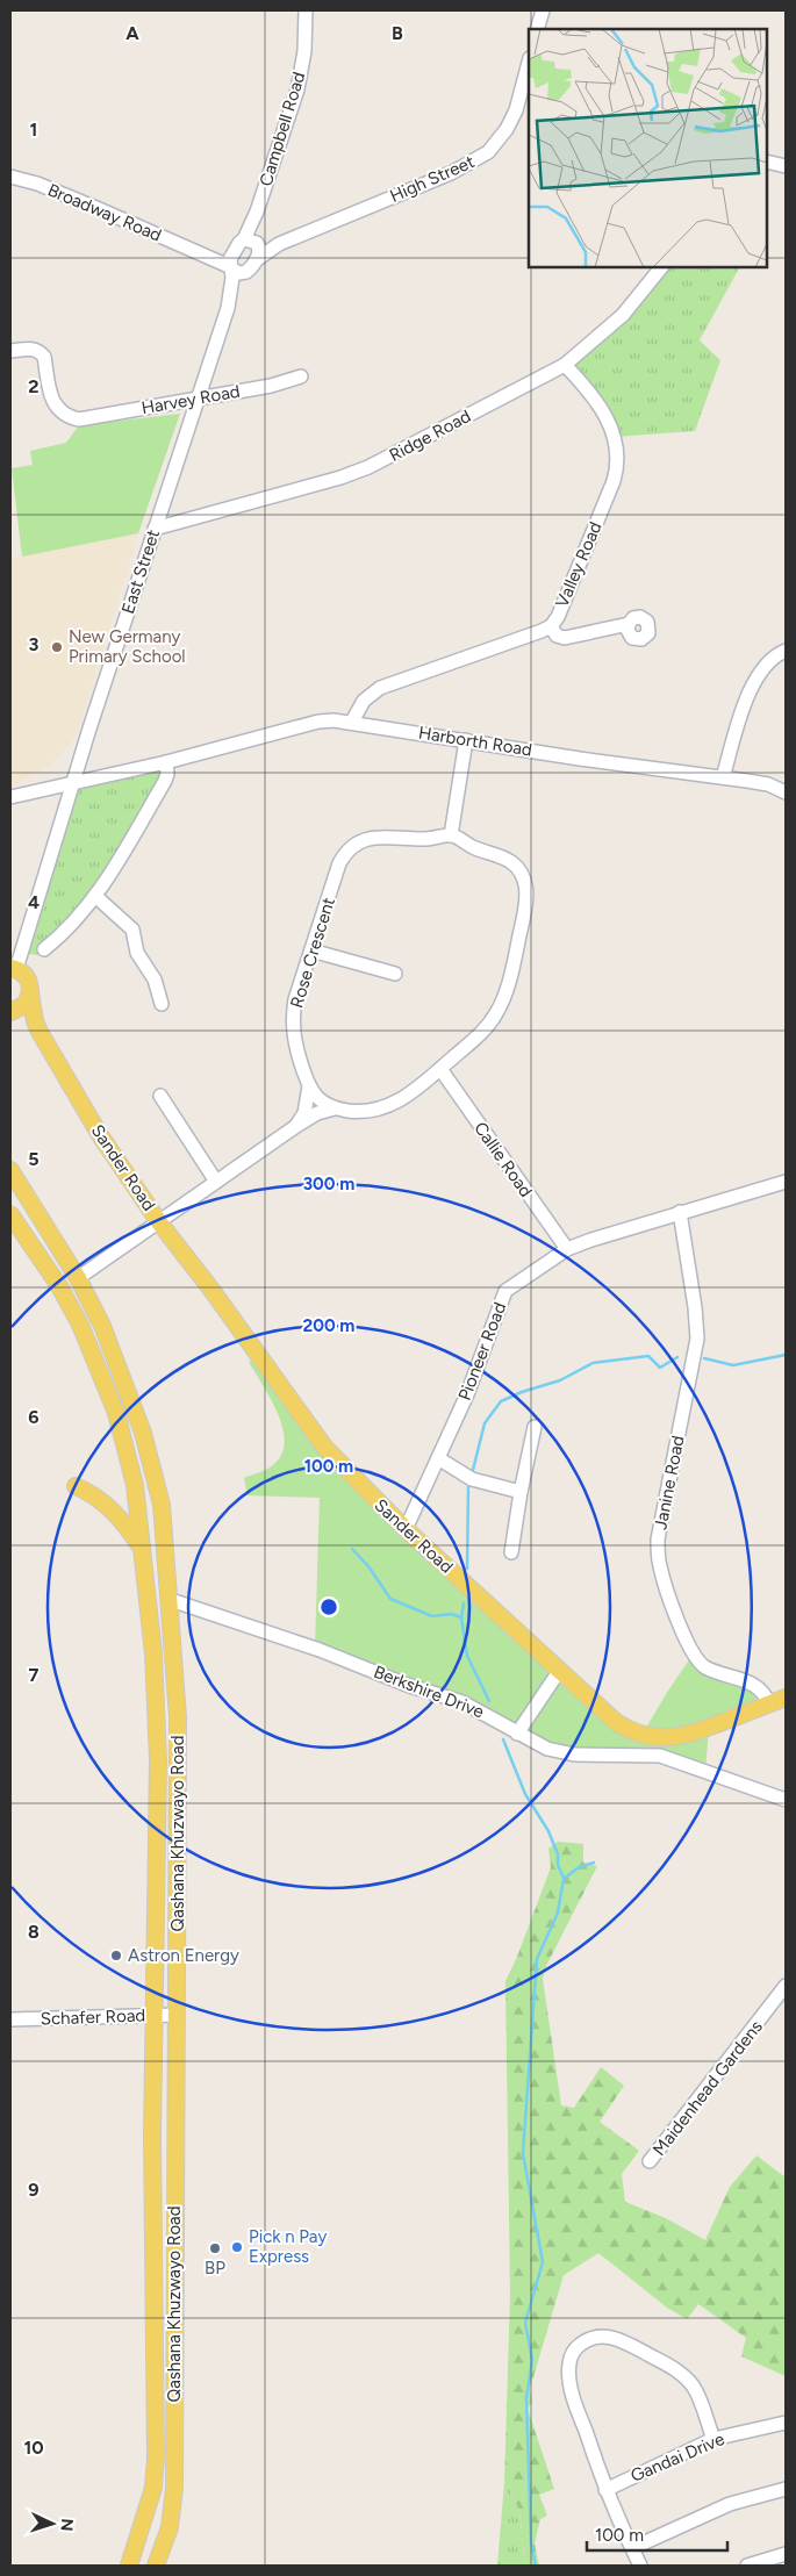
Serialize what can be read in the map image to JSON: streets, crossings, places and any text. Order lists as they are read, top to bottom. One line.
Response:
{"streets":{"main road":["Sander Road","Qashana Khuzwayo Road"],"street":["Campbell Road","High Street","Broadway Road","Harvey Road","Ridge Road","Valley Road","East Street","Harborth Road","Rose Crescent","Callie Road","Pioneer Road","Janine Road","Berkshire Drive","Schafer Road","Maidenhead Gardens","Gandai Drive"]},"crossings":[["Campbell Road","High Street"],["Campbell Road","Broadway Road"],["Campbell Road","East Street"],["High Street","Broadway Road"],["High Street","East Street"],["Broadway Road","East Street"],["Harvey Road","East Street"],["Ridge Road","Valley Road"],["Ridge Road","East Street"],["Valley Road","Harborth Road"],["East Street","Harborth Road"],["Callie Road","Pioneer Road"],["Sander Road","Pioneer Road"],["Sander Road","Janine Road"],["Pioneer Road","Janine Road"],["Berkshire Drive","Qashana Khuzwayo Road"],["Qashana Khuzwayo Road","Schafer Road"]],"places":["New Germany Primary School","Astron Energy","Pick n Pay Express","BP"],"scale_bar":"100 m","north":"right","grid":{"columns":["A","B"],"rows":["1","2","3","4","5","6","7","8","9","10"]},"rings":["300 m","200 m","100 m"]}
